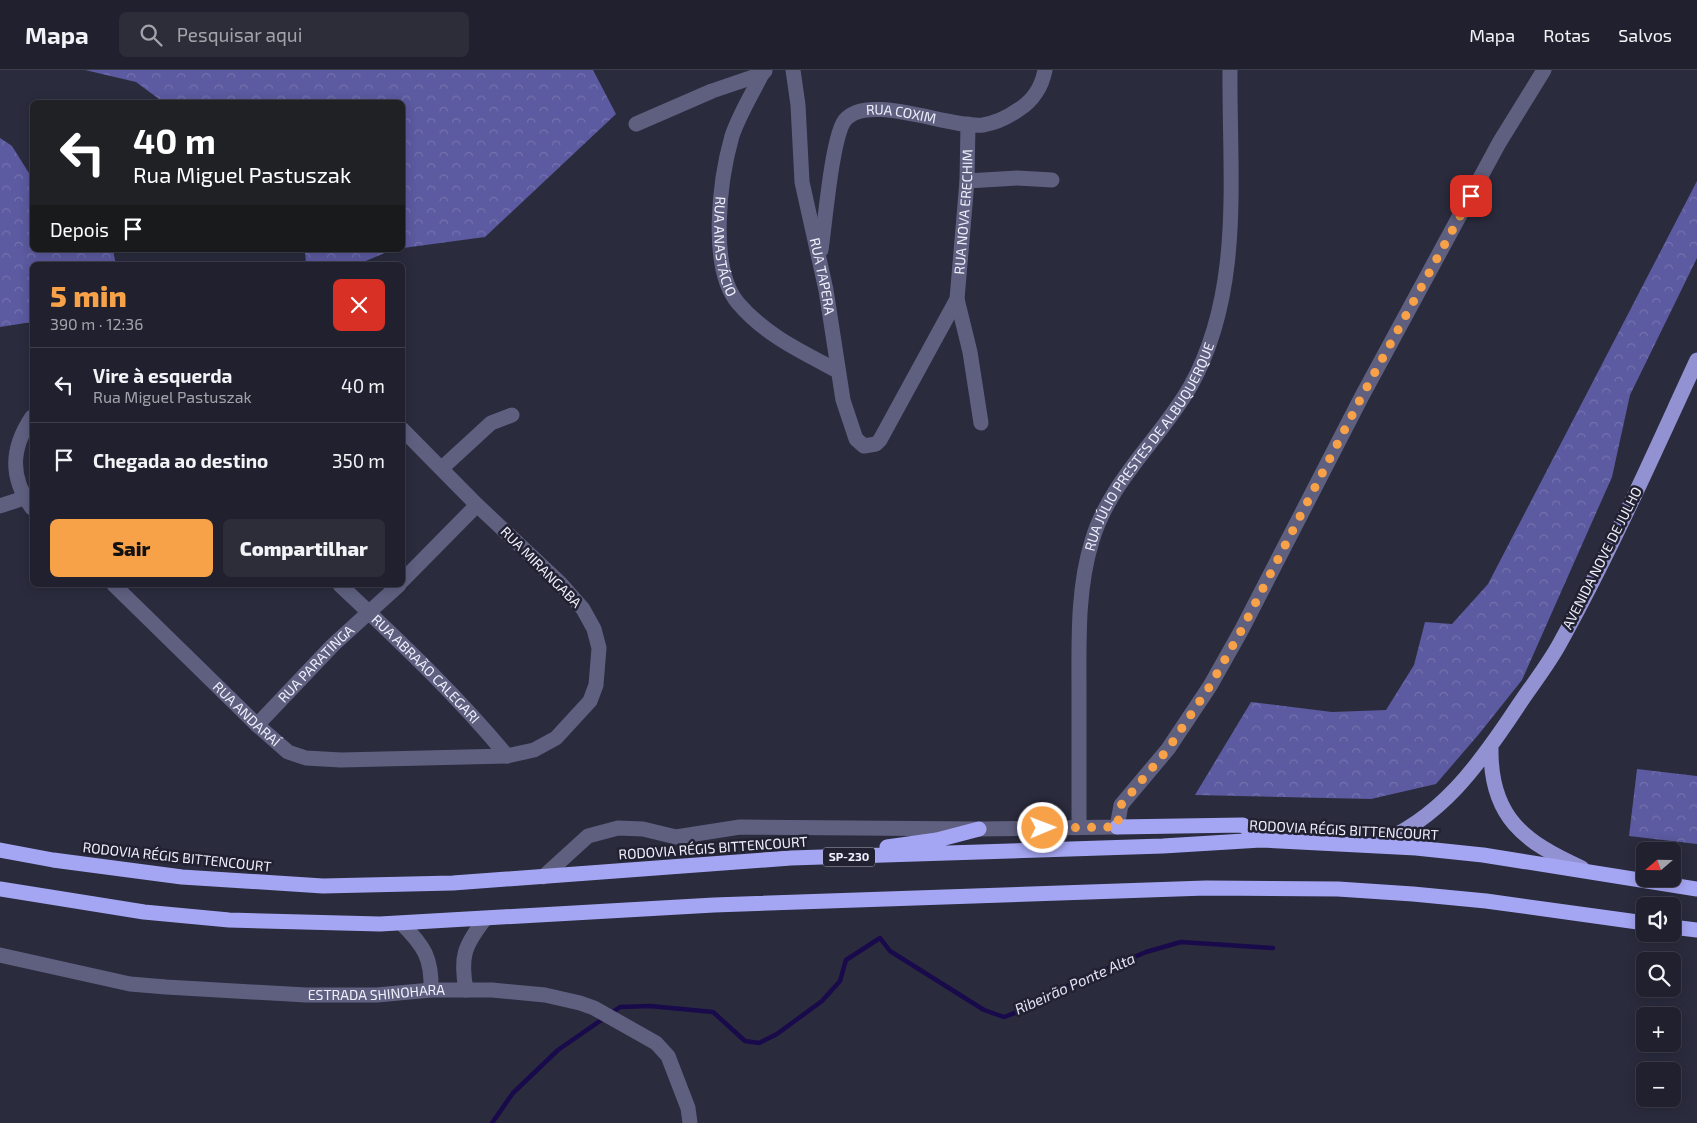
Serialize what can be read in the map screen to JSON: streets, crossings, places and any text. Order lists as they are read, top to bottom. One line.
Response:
{"streets":{"highway":["RODOVIA RÉGIS BITTENCOURT","SP-230"],"main road":["AVENIDA NOVE DE JULHO"],"street":["RUA COXIM","RUA NOVA ERECHIM","RUA ANASTÁCIO","RUA TAPERA","RUA JÚLIO PRESTES DE ALBUQUERQUE","RUA MIRANGABA","RUA PARATINGA","RUA ABRAÃO CALEGARI","RUA ANDARAÍ","ESTRADA SHINOHARA"]},"crossings":[["RUA COXIM","RUA NOVA ERECHIM"],["RUA COXIM","RUA TAPERA"],["RUA NOVA ERECHIM","RUA TAPERA"],["RUA ANASTÁCIO","RUA TAPERA"],["AVENIDA NOVE DE JULHO","RODOVIA RÉGIS BITTENCOURT"],["RUA MIRANGABA","RUA ABRAÃO CALEGARI"],["RUA MIRANGABA","RUA ANDARAÍ"],["RUA PARATINGA","RUA ABRAÃO CALEGARI"],["RUA PARATINGA","RUA ANDARAÍ"],["RUA ABRAÃO CALEGARI","RUA ANDARAÍ"]],"water":["Ribeirão Ponte Alta"],"north":"left","page":{"header":"Mapa","search":"Pesquisar aqui","nav":["Mapa","Rotas","Salvos"],"turn":["40 m","Rua Miguel Pastuszak"],"then":"Depois","heading":["5 min","390 m · 12:36"],"list":[{"name":"Vire à esquerda","note":"Rua Miguel Pastuszak","value":"40 m"},{"name":"Chegada ao destino","value":"350 m"}],"buttons":["Sair","Compartilhar"],"map_buttons":["+","−"]}}
